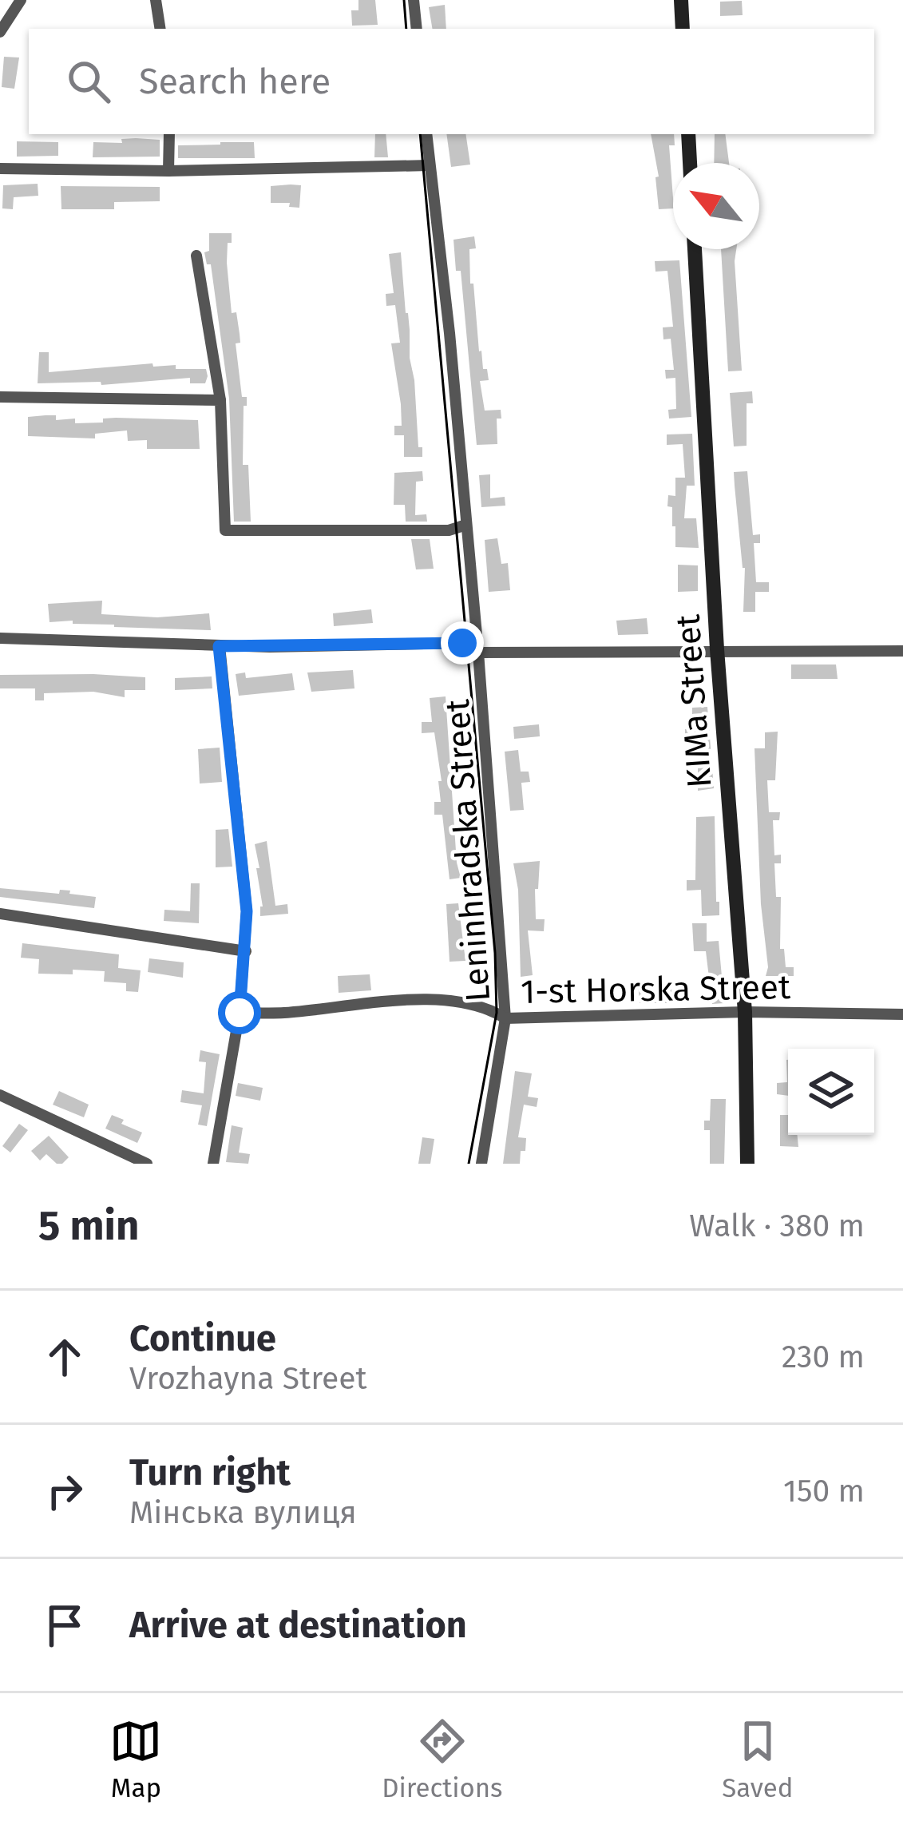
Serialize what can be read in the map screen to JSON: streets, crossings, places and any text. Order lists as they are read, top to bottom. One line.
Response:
{"streets":{"street":["KIMa Street","Leninhradska Street","1-st Horska Street"]},"crossings":[["KIMa Street","1-st Horska Street"],["Leninhradska Street","1-st Horska Street"]],"north":"top left","page":{"search":"Search here","heading":["5 min","Walk · 380 m"],"list":[["Continue","Vrozhayna Street","230 m"],["Turn right","Мінська вулиця","150 m"],"Arrive at destination"],"nav":["Map","Directions","Saved"]}}
